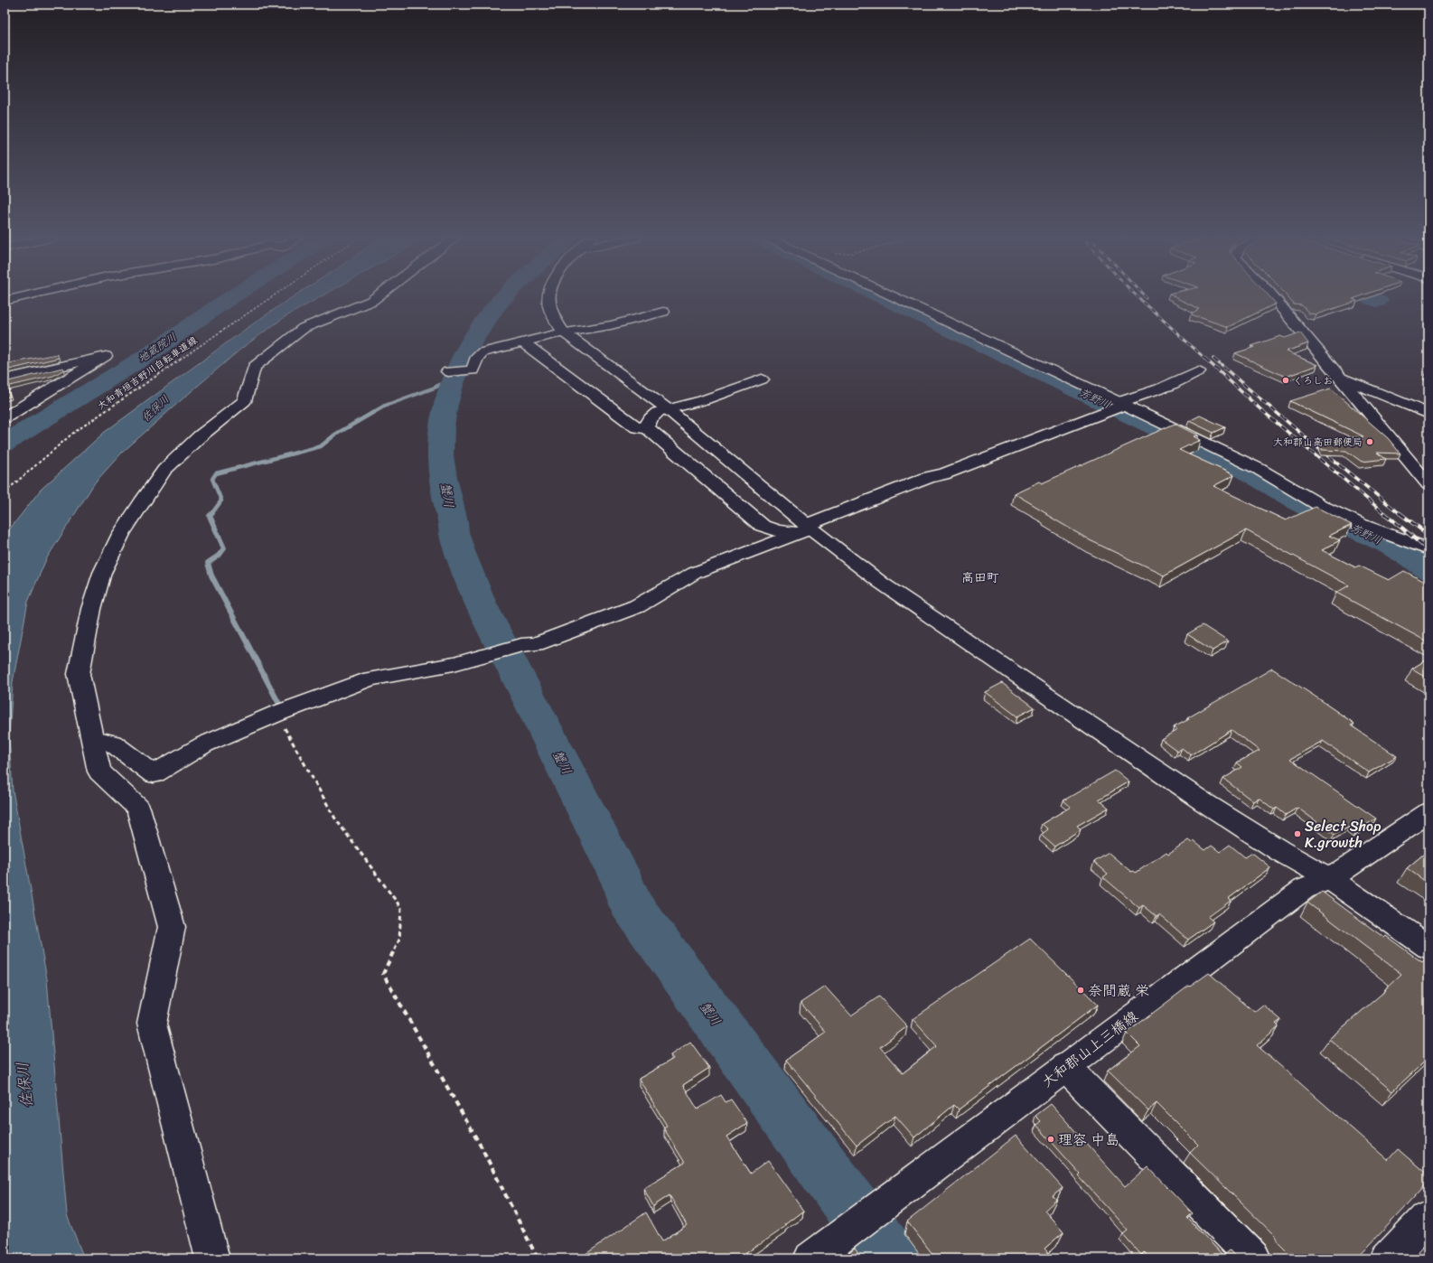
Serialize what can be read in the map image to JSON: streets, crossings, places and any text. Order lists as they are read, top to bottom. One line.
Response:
{"streets":{"street":["大和郡山上三橋線"],"path":["大和青垣吉野川自転車道線"]},"districts":["高田町"],"water":["地蔵院川","芳野川","佐保川","蟹川"],"places":["くろしお","大和郡山高田郵便局","Select Shop K.growth","奈間蔵 栄","理容 中島"]}
